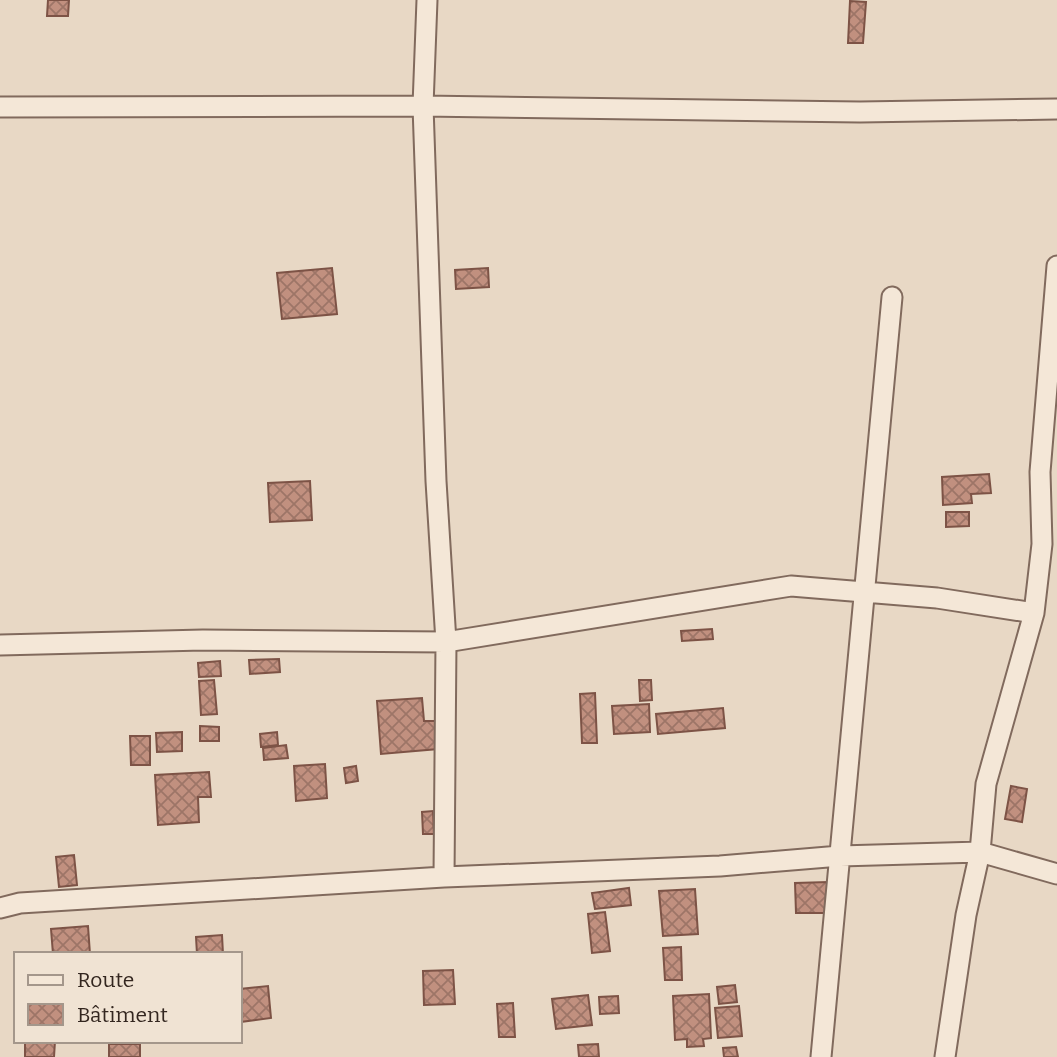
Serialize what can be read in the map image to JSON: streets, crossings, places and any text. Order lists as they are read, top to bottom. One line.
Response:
{"legend":["Route","Bâtiment"]}
